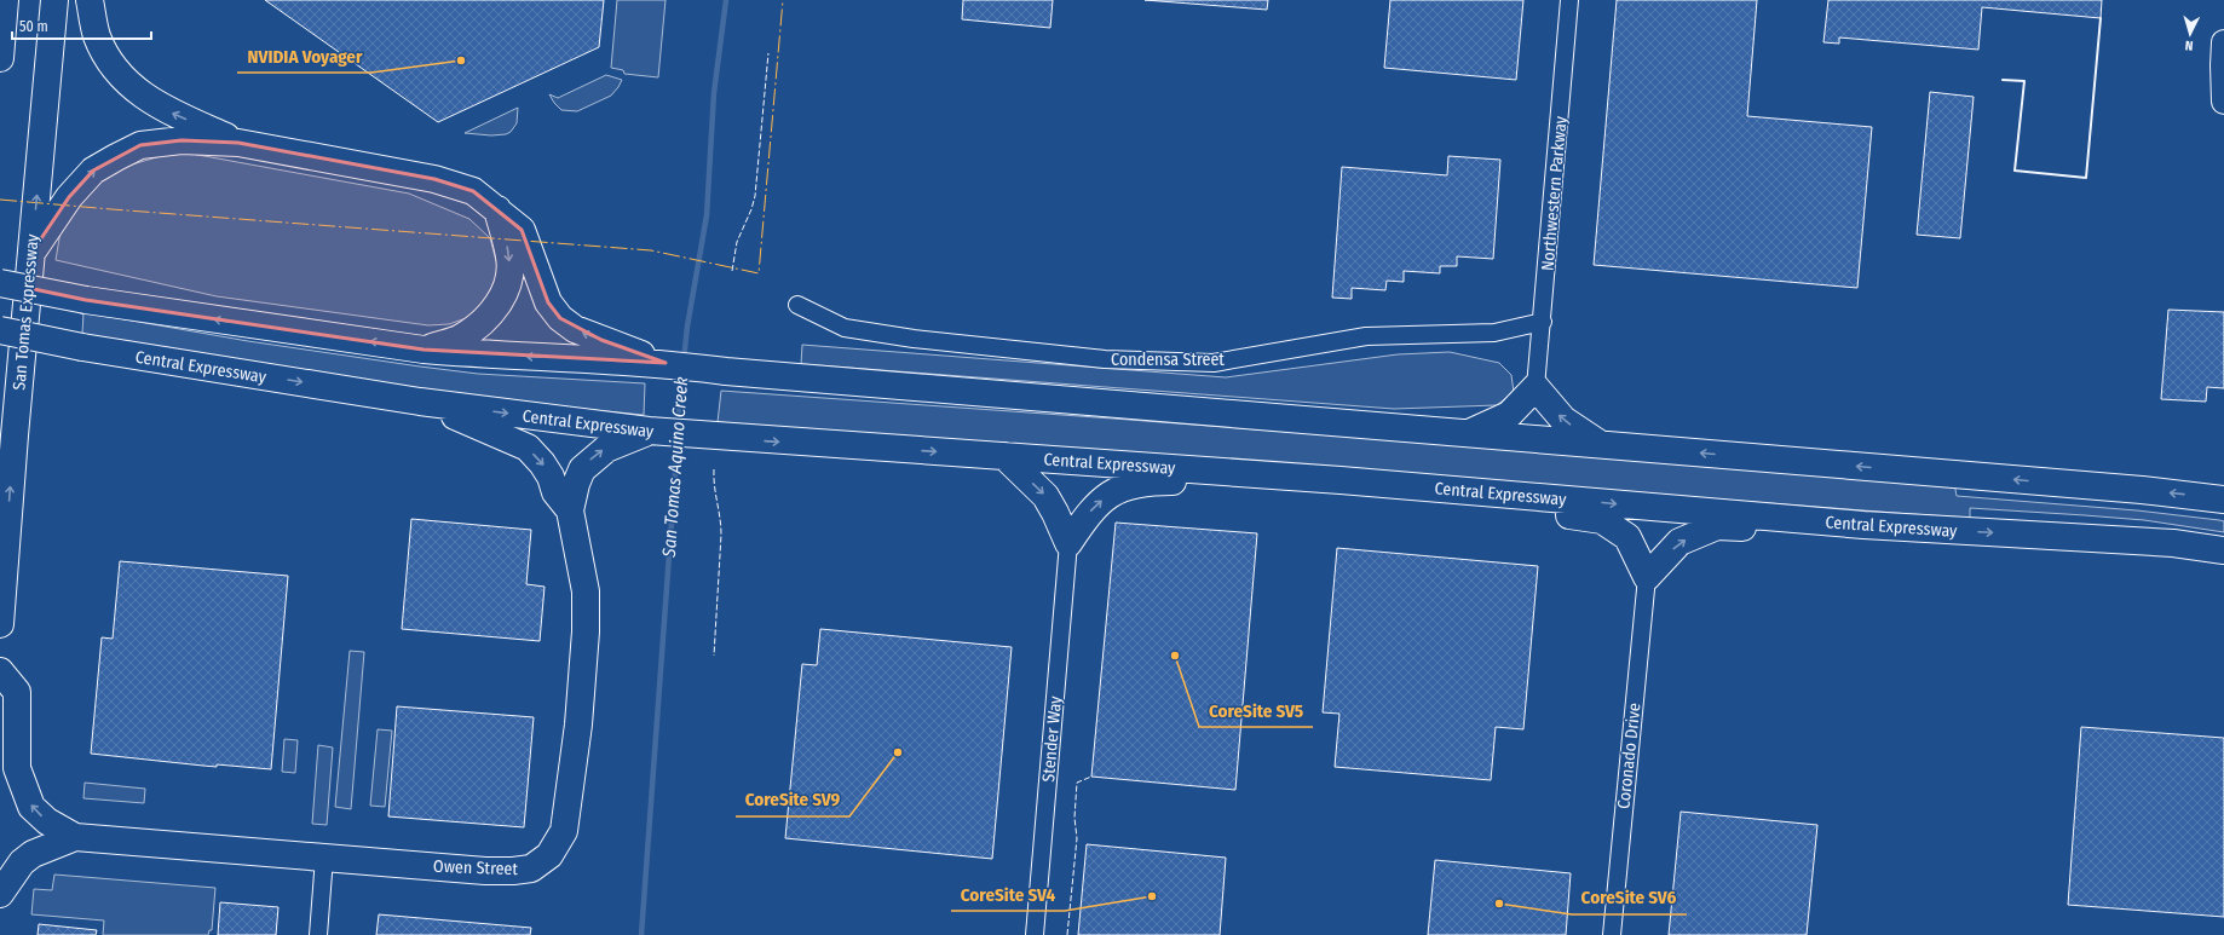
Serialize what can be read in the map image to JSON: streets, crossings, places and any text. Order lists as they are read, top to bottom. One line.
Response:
{"streets":{"highway":["San Tomas Expressway","Central Expressway","Owen Street"],"street":["Northwestern Parkway","Condensa Street","Stender Way","Coronado Drive"]},"crossings":[["Northwestern Parkway","Condensa Street"]],"one_way":["San Tomas Expressway"],"water":["San Tomas Aquino Creek"],"places":["NVIDIA Voyager","CoreSite SV5","CoreSite SV9","CoreSite SV4","CoreSite SV6"],"scale_bar":"50 m","north":"bottom"}
